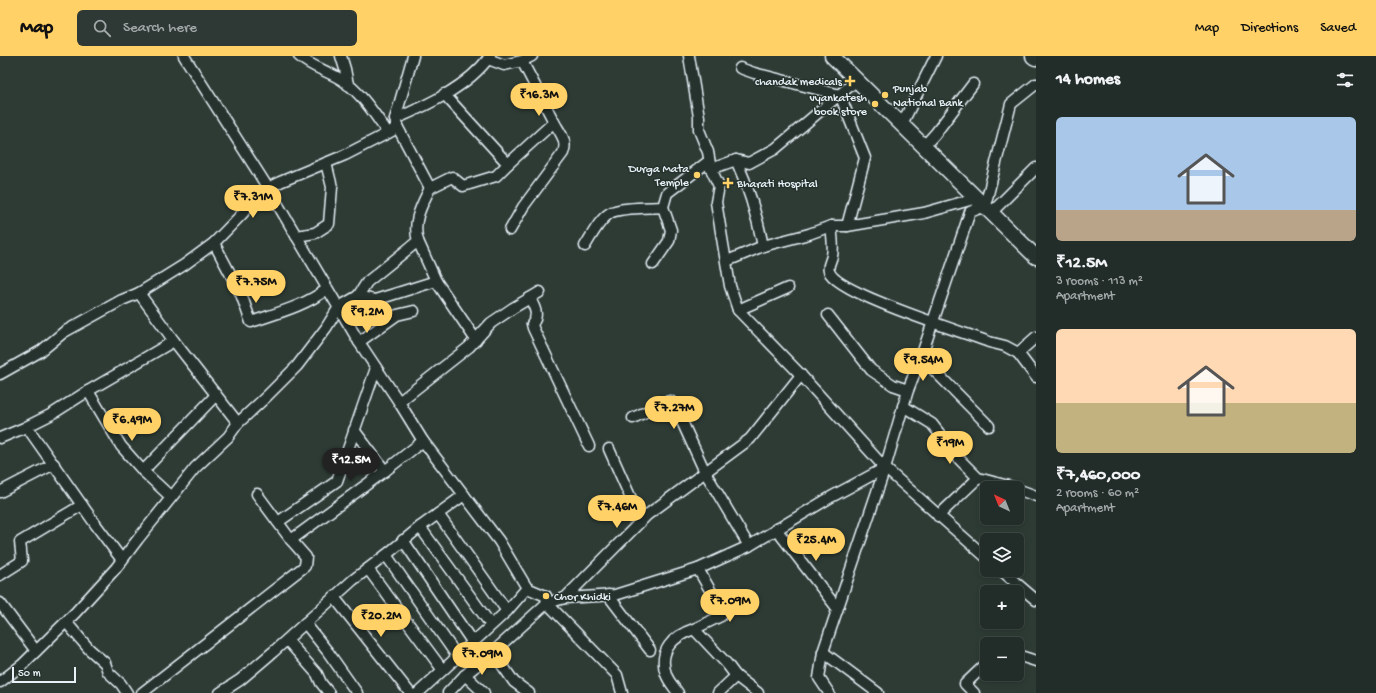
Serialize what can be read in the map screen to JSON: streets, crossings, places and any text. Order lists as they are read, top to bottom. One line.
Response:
{"places":{"health":["chandak medicals","Bharati Hospital"],"other":["Punjab National Bank","vyankatesh book store","Durga Mata Temple","Chor Khidki"]},"scale_bar":"50 m","north":"top left","page":{"header":"Map","search":"Search here","nav":["Map","Directions","Saved"],"heading":"14 homes","price":["₹16.3M","₹7.31M","₹7.75M","₹9.2M","₹9.54M","₹7.27M","₹6.49M","₹19M","₹12.5M","₹7.46M","₹25.4M","₹7.09M","₹20.2M","₹7.09M"],"list":[{"name":"₹12.5M","note":"3 rooms · 113 m² · Apartment"},{"name":"₹7,460,000","note":"2 rooms · 60 m² · Apartment"}],"map_buttons":["+","−"],"scale":"50 m"}}
